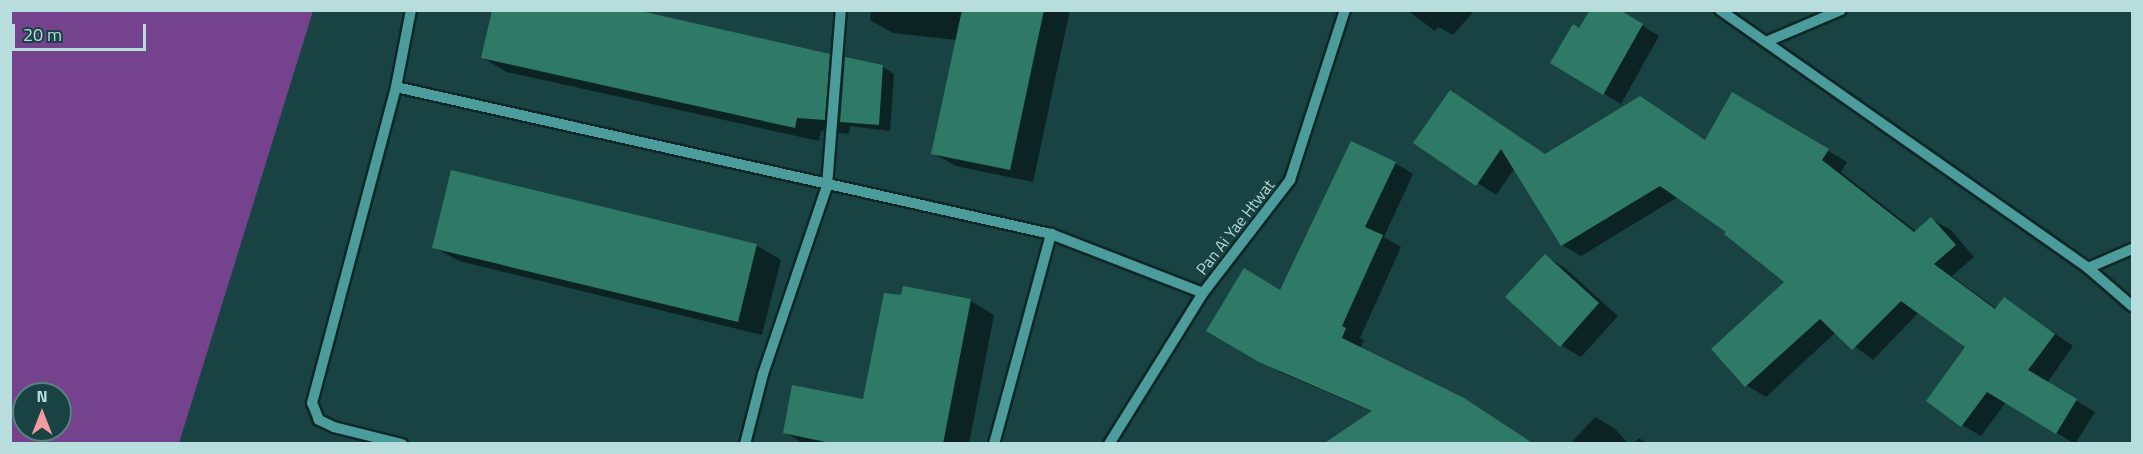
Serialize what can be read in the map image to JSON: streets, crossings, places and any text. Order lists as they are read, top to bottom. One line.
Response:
{"streets":{"street":["Pan Ai Yae Htwat"]},"scale_bar":"20 m","north":"top"}
